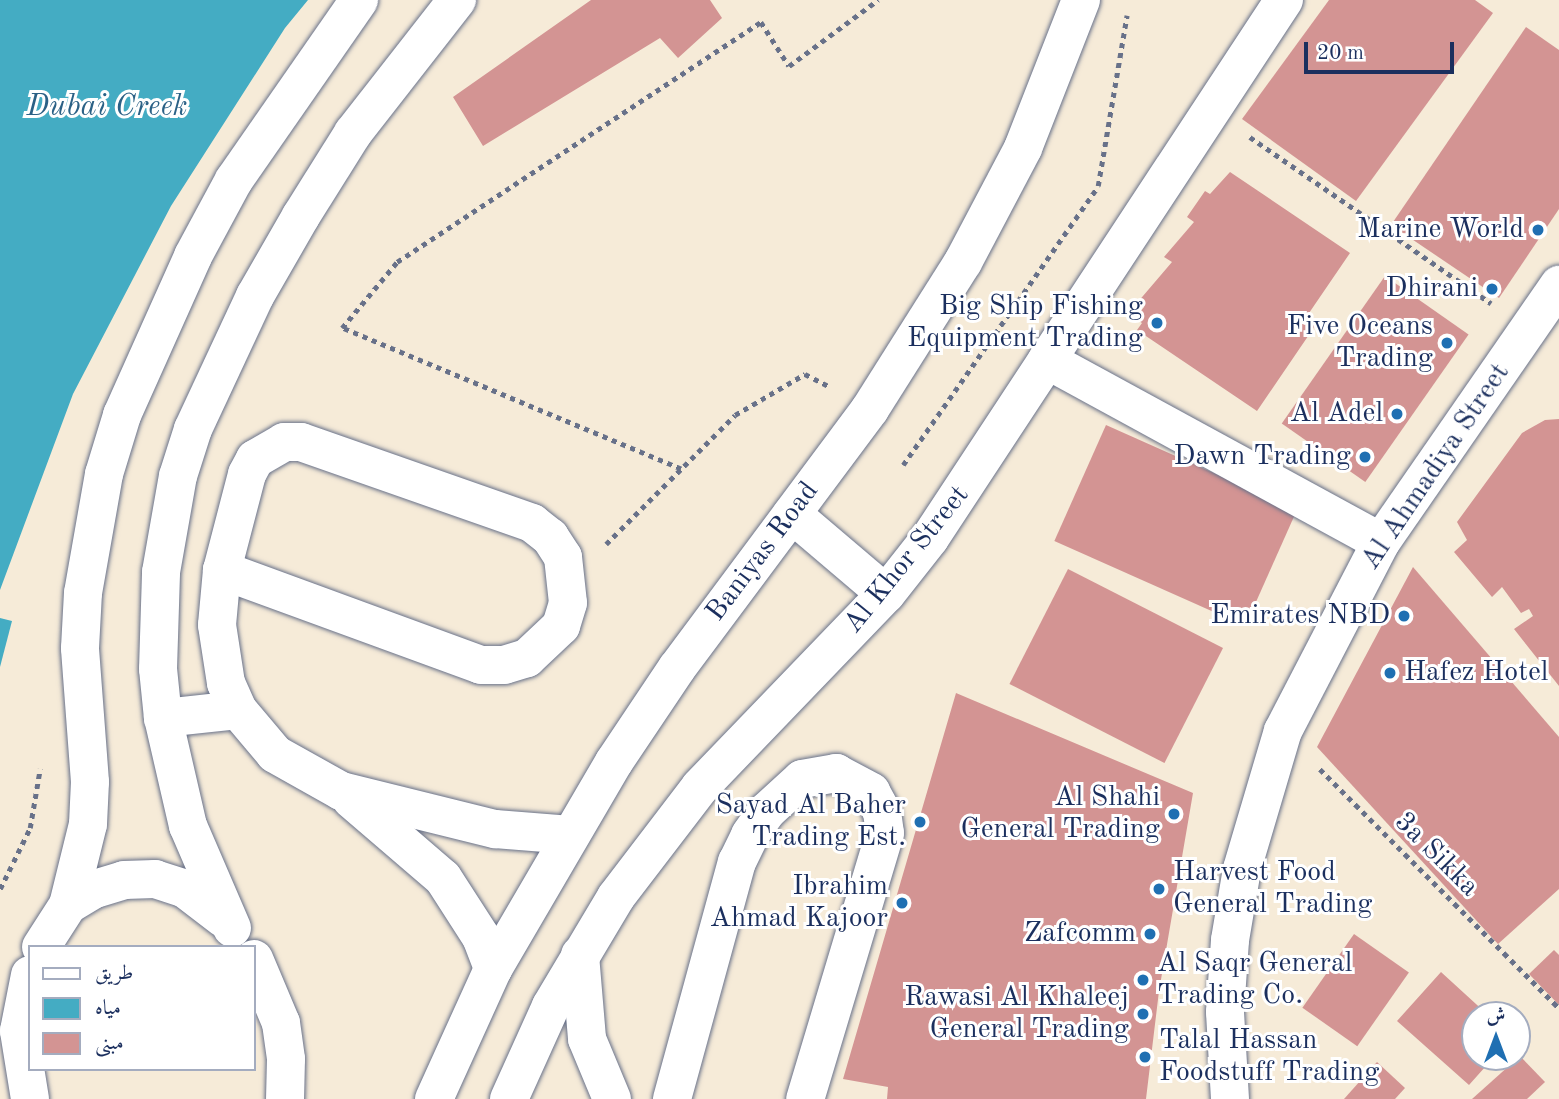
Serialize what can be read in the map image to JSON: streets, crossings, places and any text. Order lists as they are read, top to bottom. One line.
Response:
{"streets":{"main road":["Al Ahmadiya Street","Baniyas Road","Al Khor Street"],"path":["3a Sikka"]},"crossings":[["Al Ahmadiya Street","3a Sikka"]],"water":["Dubai Creek"],"places":["Marine World","Dhirani","Big Ship Fishing Equipment Trading","Five Oceans Trading","Al Adel","Dawn Trading","Emirates NBD","Hafez Hotel","Al Shahi General Trading","Sayad Al Baher Trading Est.","Harvest Food General Trading","Ibrahim Ahmad Kajoor","Zafcomm","Al Saqr General Trading Co.","Rawasi Al Khaleej General Trading","Talal Hassan Foodstuff Trading"],"legend":["طريق","مياه","مبنى"],"scale_bar":"20 m","north":"top"}
